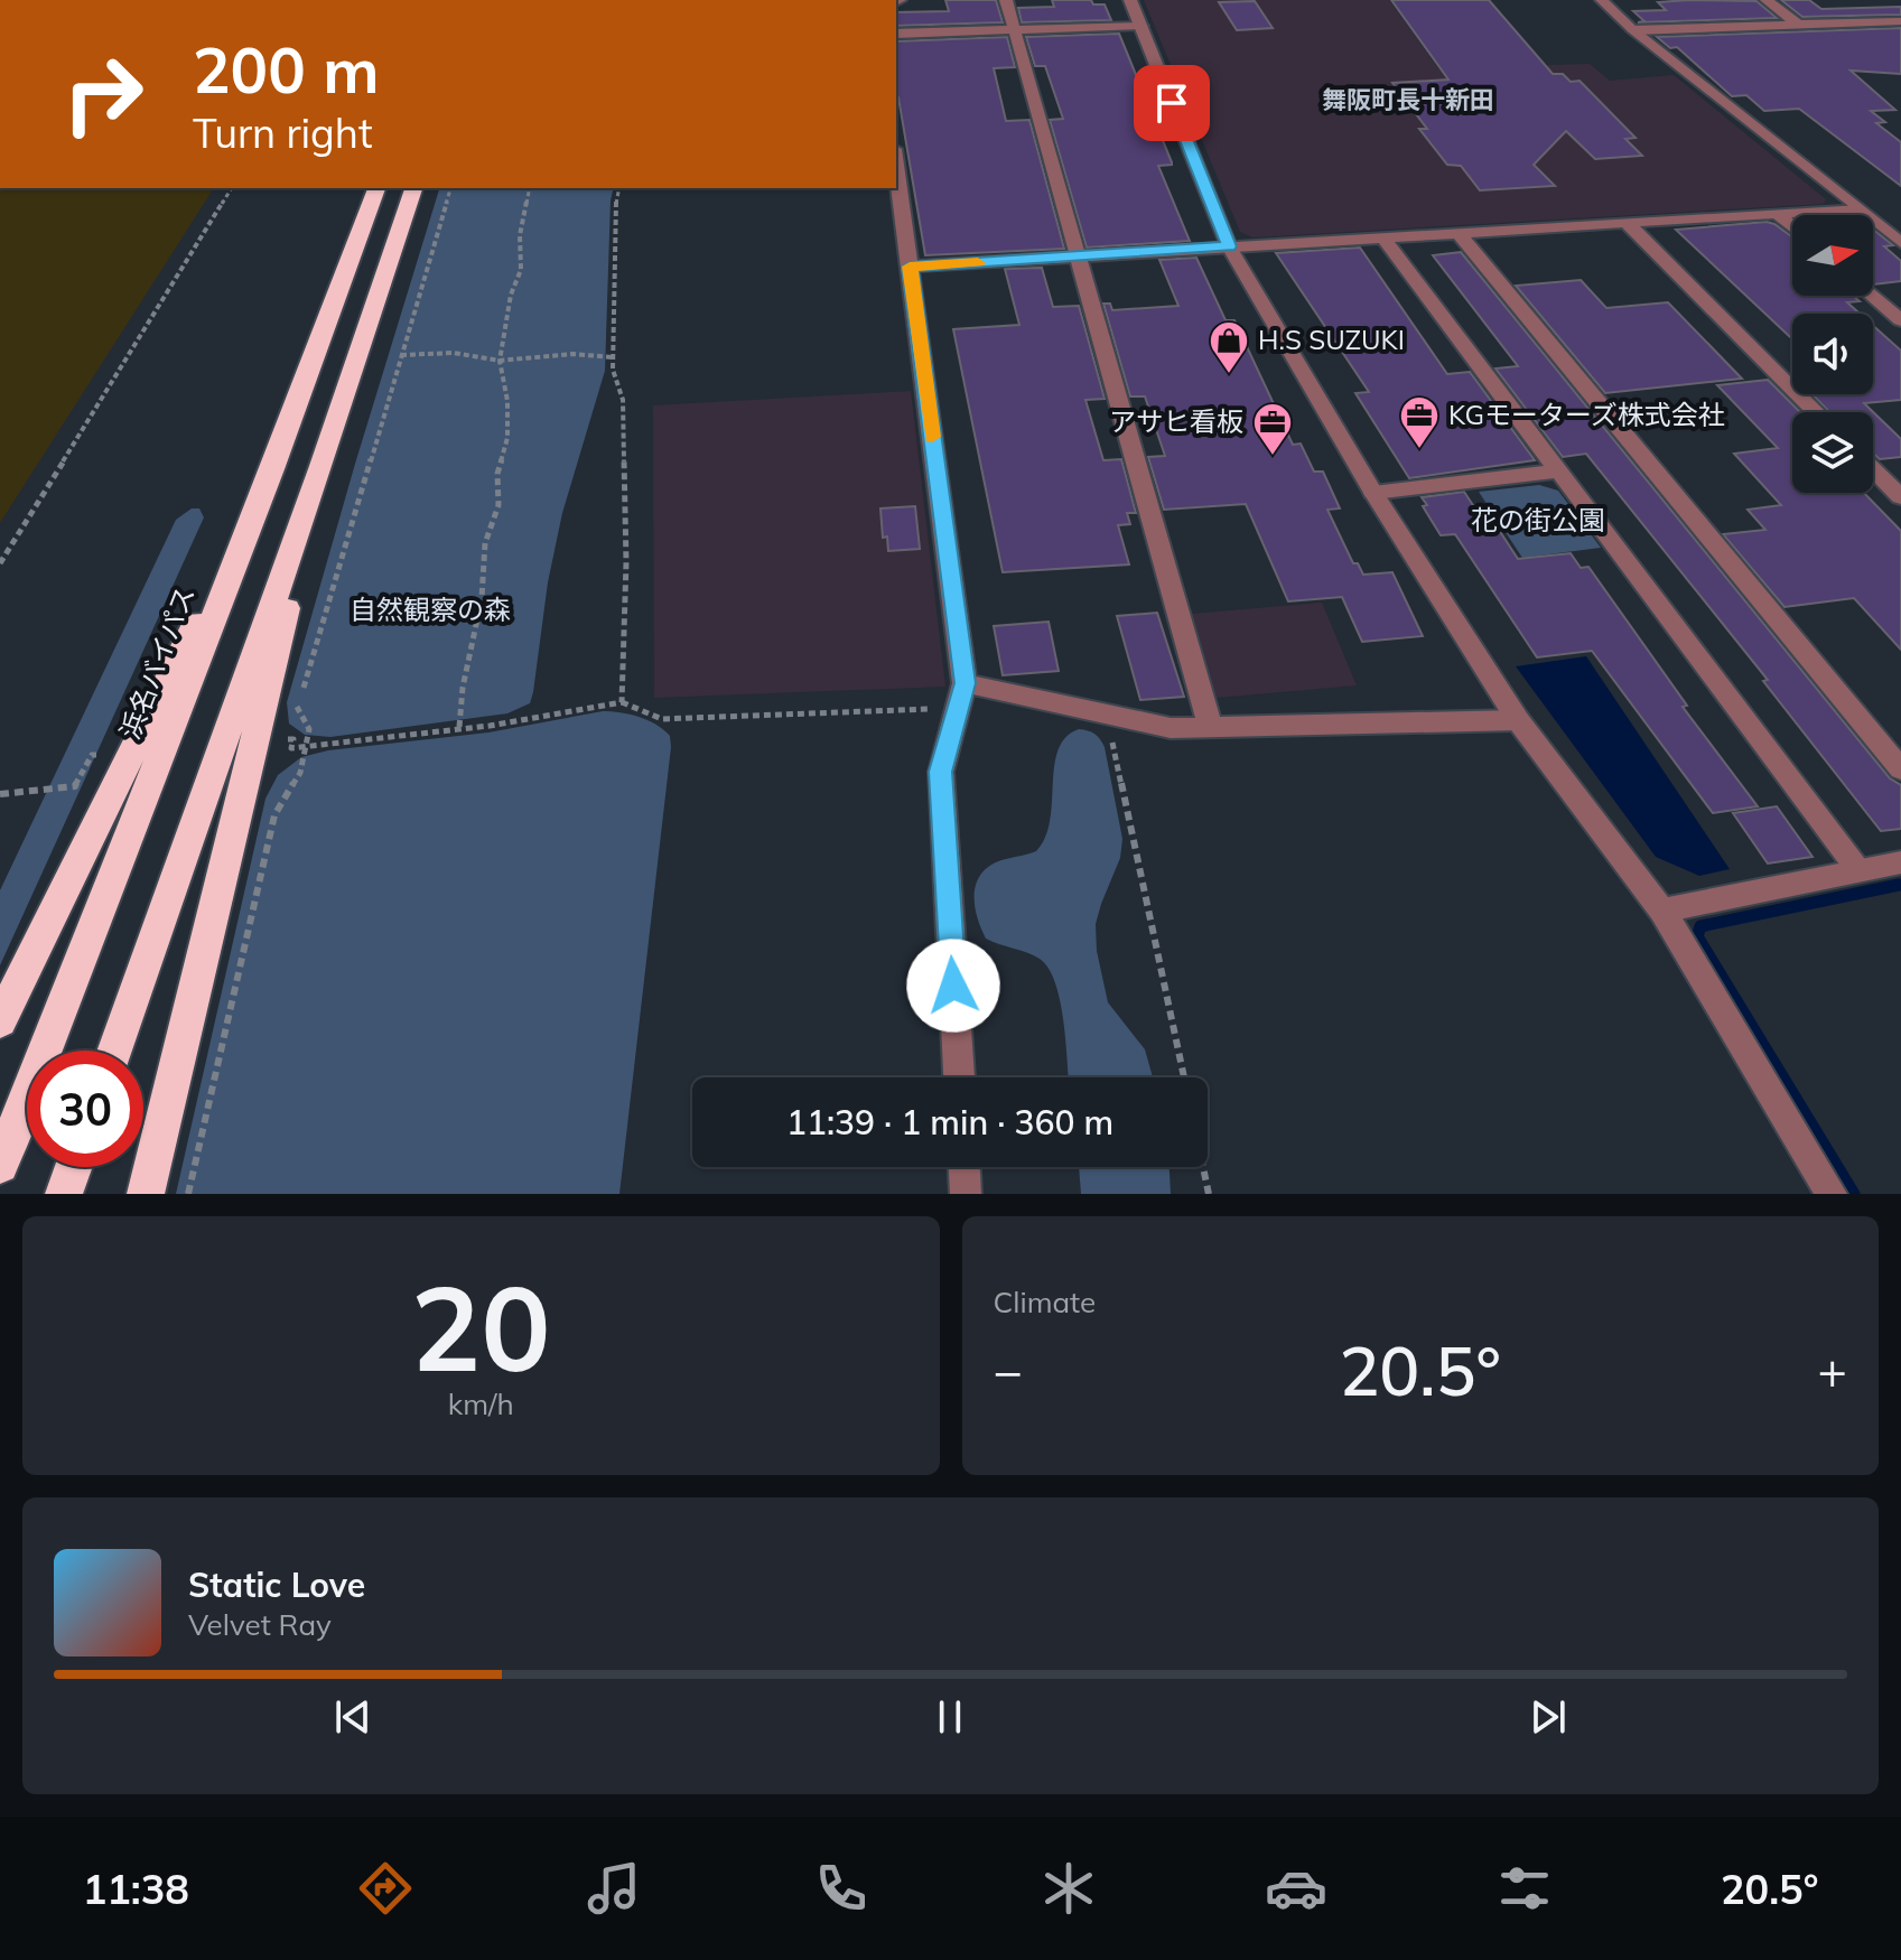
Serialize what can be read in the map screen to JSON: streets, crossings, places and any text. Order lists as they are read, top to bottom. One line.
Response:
{"streets":{"highway":["浜名バイパス"]},"districts":["舞阪町長十新田"],"parks":["花の街公園","自然観察の森"],"places":{"shop":["H.S SUZUKI"],"office":["KGモーターズ株式会社","アサヒ看板"]},"north":"right","page":{"turn":["200 m","Turn right"],"limit":"30","trip":"11:39 · 1 min · 360 m","tile":[["20","km/h"],"Climate"],"heat":["−","20.5°","+"],"song":["Static Love","Velvet Ray"],"tabs":["11:38","20.5°"]}}
